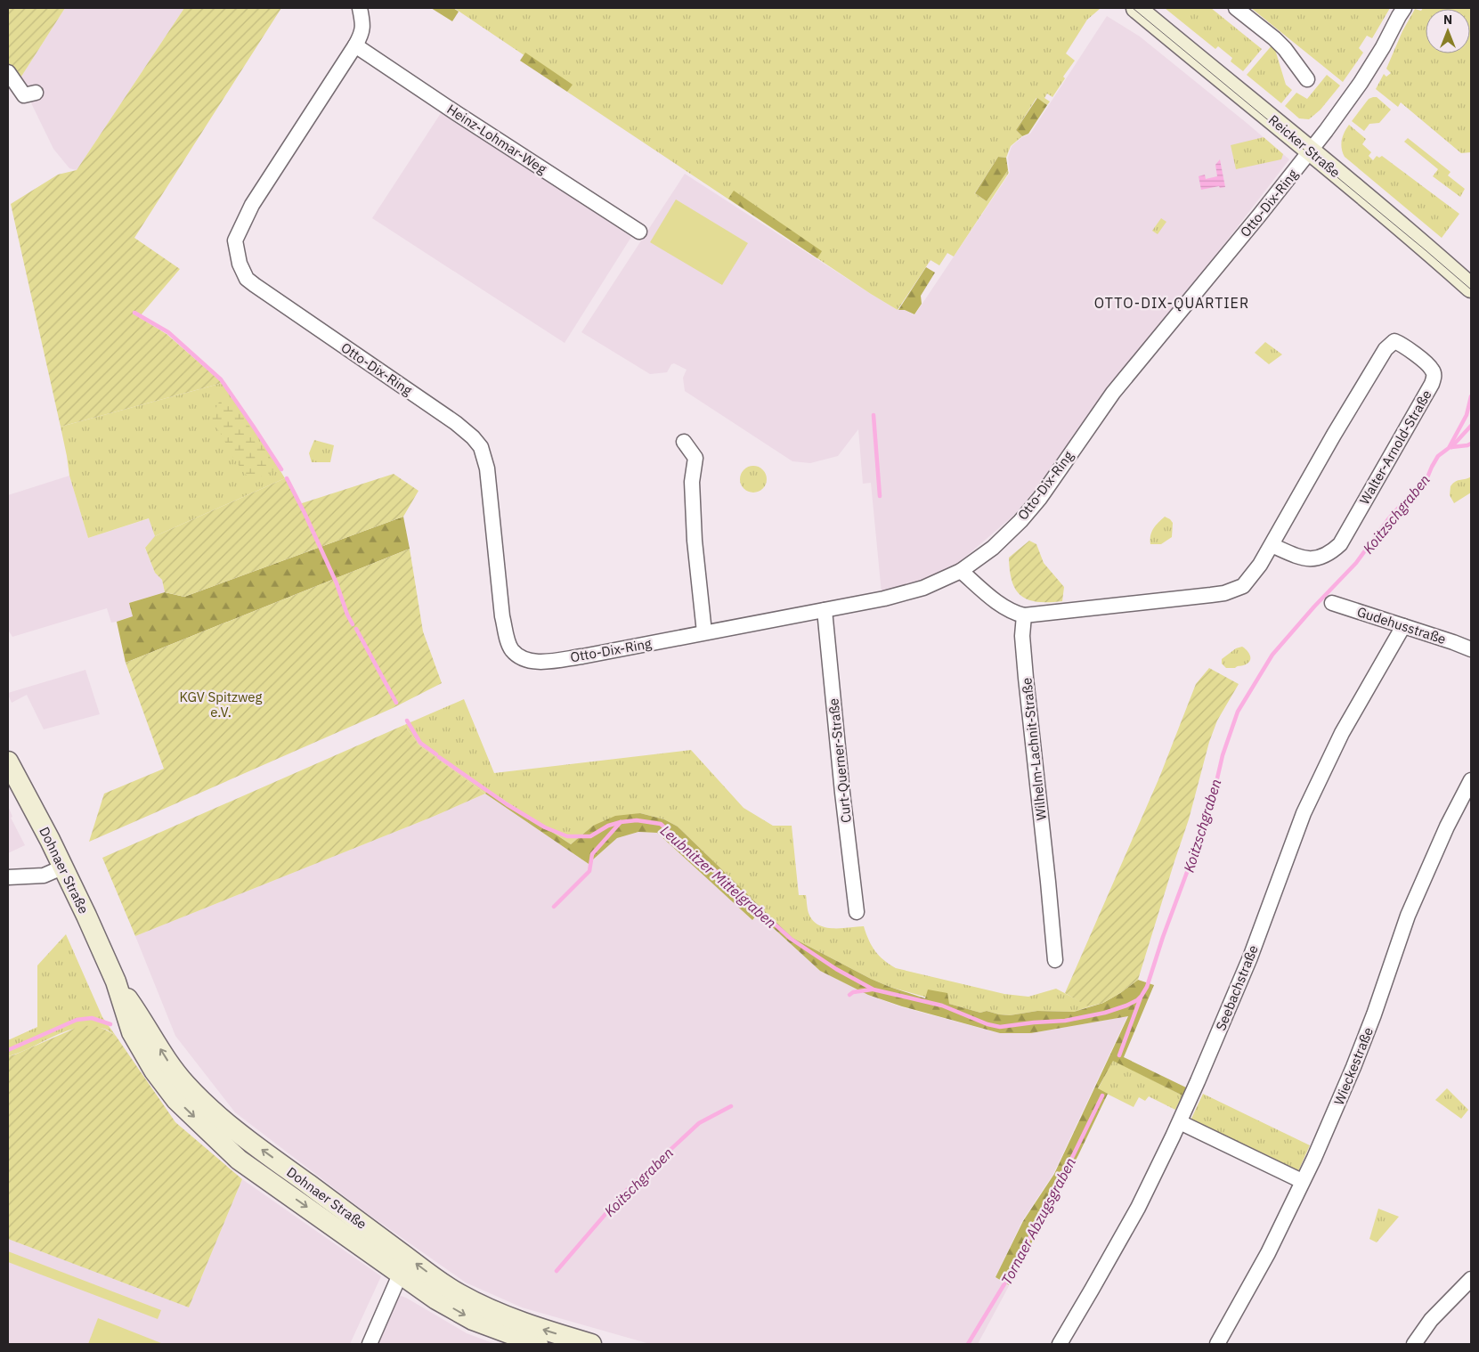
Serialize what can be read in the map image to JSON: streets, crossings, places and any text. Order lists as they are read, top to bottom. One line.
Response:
{"streets":{"main road":["Reicker Straße","Dohnaer Straße"],"street":["Heinz-Lohmar-Weg","Otto-Dix-Ring","Walter-Arnold-Straße","Gudehusstraße","Wilhelm-Lachnit-Straße","Curt-Querner-Straße","Seebachstraße","Wieckestraße"]},"crossings":[["Heinz-Lohmar-Weg","Otto-Dix-Ring"],["Reicker Straße","Otto-Dix-Ring"],["Otto-Dix-Ring","Curt-Querner-Straße"],["Walter-Arnold-Straße","Wilhelm-Lachnit-Straße"],["Gudehusstraße","Seebachstraße"]],"districts":["OTTO-DIX-QUARTIER"],"water":["Koitzschgraben","Leubnitzer Mittelgraben","Koitschgraben","Tornaer Abzugsgraben"],"parks":["KGV Spitzweg e.V."],"north":"top"}
